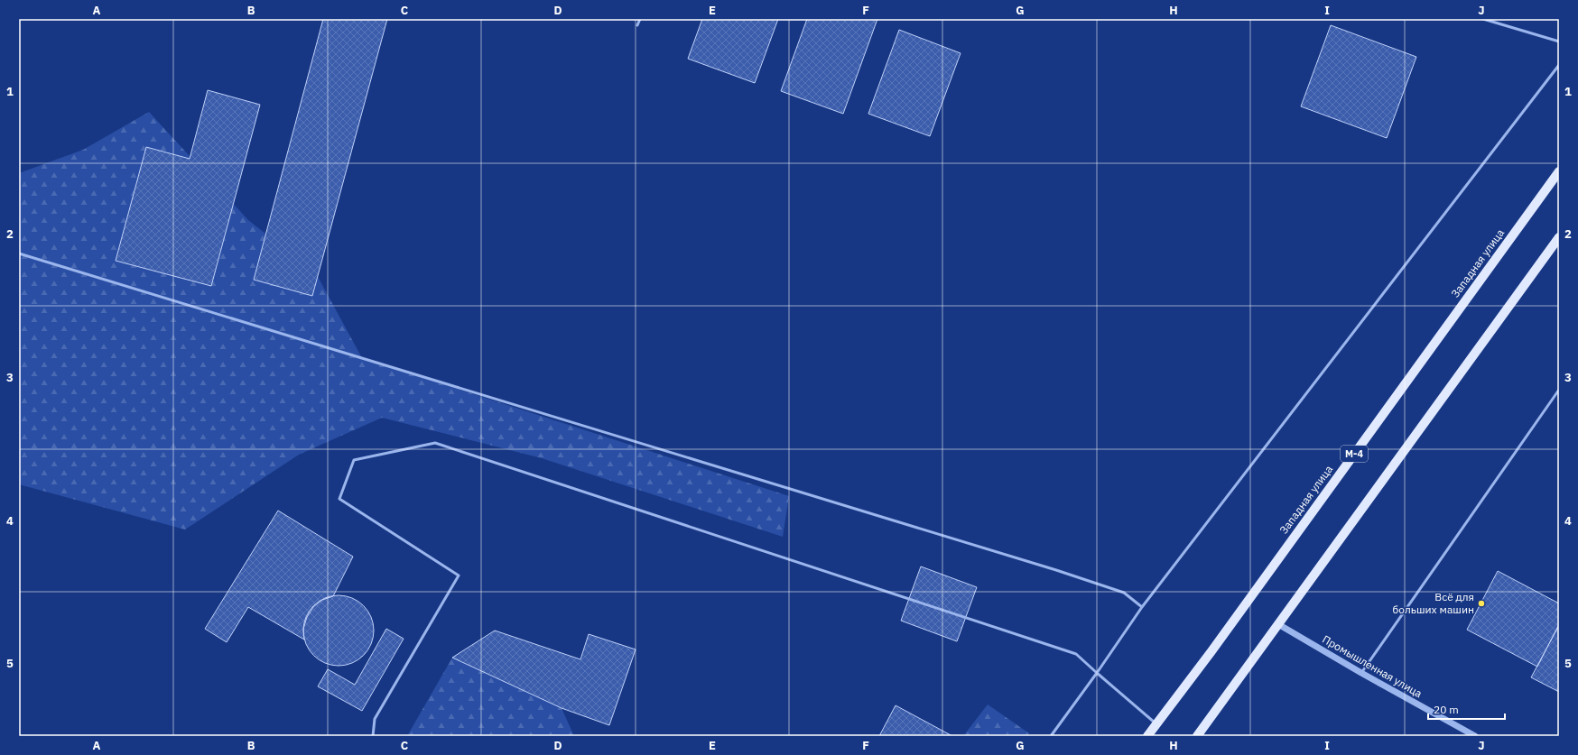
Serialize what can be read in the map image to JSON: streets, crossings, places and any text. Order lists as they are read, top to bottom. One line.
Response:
{"streets":{"main road":["Западная улица","М-4"],"street":["Промышленная улица"]},"places":["Всё для больших машин"],"scale_bar":"20 m","grid":{"columns":["A","B","C","D","E","F","G","H","I","J"],"rows":["1","2","3","4","5"]}}
